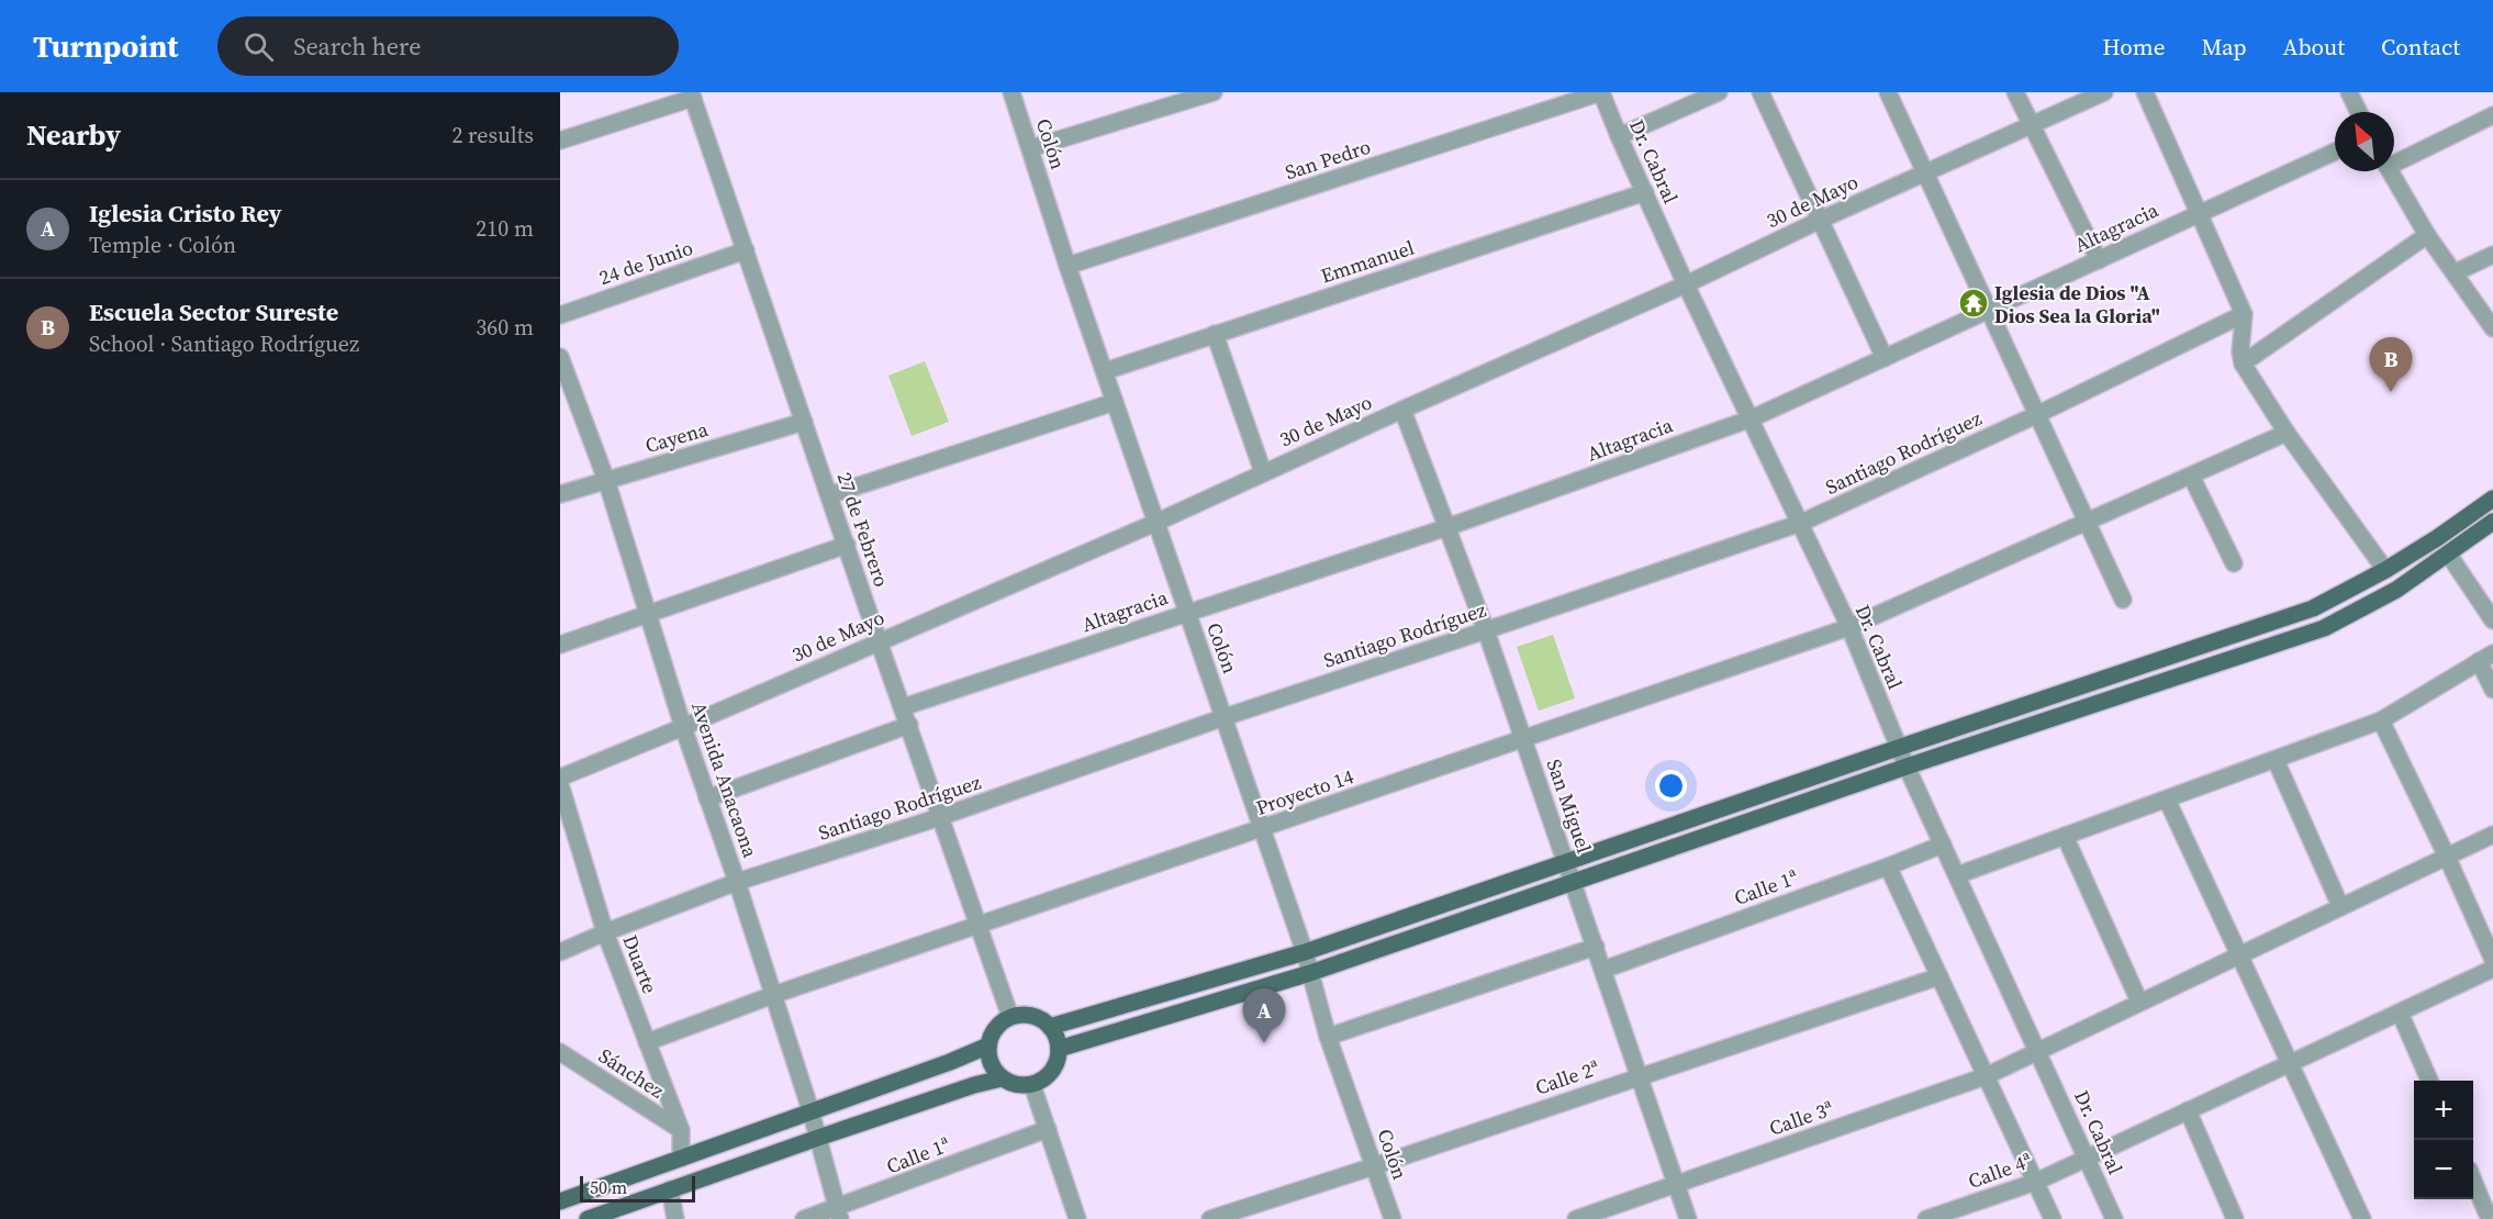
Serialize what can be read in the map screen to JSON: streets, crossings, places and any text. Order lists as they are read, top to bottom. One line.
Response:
{"streets":{"street":["Colón","San Pedro","Dr. Cabral","30 de Mayo","Altagracia","Emmanuel","24 de Junio","Cayena","Santiago Rodríguez","27 de Febrero","Avenida Anacaona","Proyecto 14","San Miguel","Calle 1ª","Duarte","Sánchez","Calle 2ª","Calle 3ª","Calle 4ª"]},"crossings":[["Colón","San Pedro"],["Colón","30 de Mayo"],["Colón","Altagracia"],["Colón","Emmanuel"],["Colón","Santiago Rodríguez"],["Colón","Proyecto 14"],["Colón","Calle 2ª"],["San Pedro","Dr. Cabral"],["Dr. Cabral","30 de Mayo"],["Dr. Cabral","Altagracia"],["Dr. Cabral","Emmanuel"],["Dr. Cabral","Santiago Rodríguez"],["Dr. Cabral","Proyecto 14"],["Dr. Cabral","Calle 1ª"],["Dr. Cabral","Calle 3ª"],["Dr. Cabral","Calle 4ª"],["30 de Mayo","27 de Febrero"],["30 de Mayo","Avenida Anacaona"],["30 de Mayo","San Miguel"],["Altagracia","27 de Febrero"],["Altagracia","San Miguel"],["24 de Junio","27 de Febrero"],["Cayena","27 de Febrero"],["Cayena","Avenida Anacaona"],["Santiago Rodríguez","27 de Febrero"],["Santiago Rodríguez","Avenida Anacaona"],["Santiago Rodríguez","San Miguel"],["Santiago Rodríguez","Duarte"],["27 de Febrero","Proyecto 14"],["Avenida Anacaona","Proyecto 14"],["Avenida Anacaona","Calle 1ª"],["Proyecto 14","San Miguel"],["Proyecto 14","Duarte"],["San Miguel","Calle 1ª"],["San Miguel","Calle 2ª"],["San Miguel","Calle 3ª"],["Duarte","Sánchez"]],"places":{"temple":["Iglesia de Dios \"A Dios Sea la Gloria\""]},"scale_bar":"50 m","north":"top left","page":{"header":"Turnpoint","search":"Search here","nav":["Home","Map","About","Contact"],"heading":["Nearby","2 results"],"list":[{"mark":"A","name":"Iglesia Cristo Rey","note":"Temple · Colón","value":"210 m"},{"mark":"B","name":"Escuela Sector Sureste","note":"School · Santiago Rodríguez","value":"360 m"}],"pins":["B","A"],"map_buttons":["+","−"],"scale":"50 m"}}
